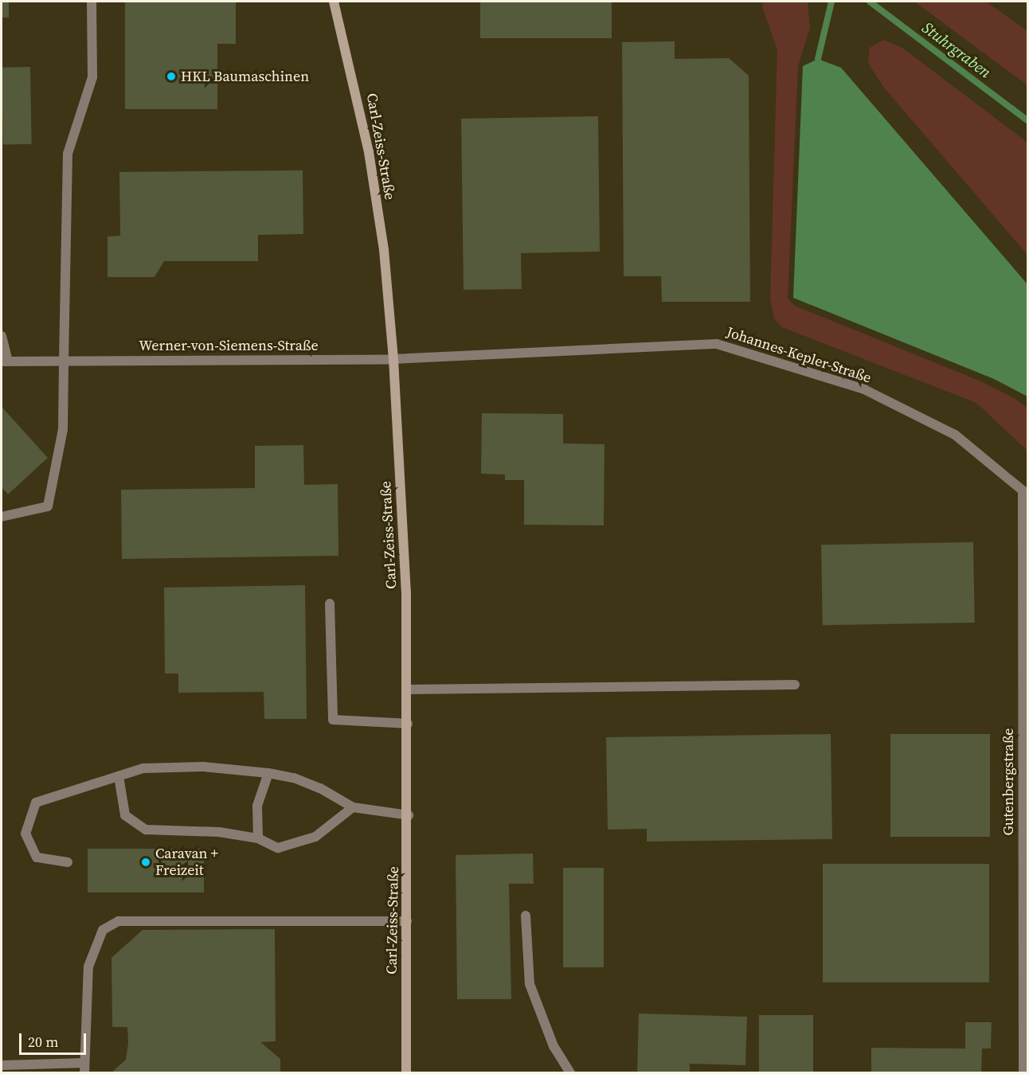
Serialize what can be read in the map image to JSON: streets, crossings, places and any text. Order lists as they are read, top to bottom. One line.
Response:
{"streets":{"main road":["Carl-Zeiss-Straße"],"street":["Werner-von-Siemens-Straße","Johannes-Kepler-Straße","Gutenbergstraße"]},"crossings":[["Carl-Zeiss-Straße","Werner-von-Siemens-Straße"],["Carl-Zeiss-Straße","Johannes-Kepler-Straße"],["Werner-von-Siemens-Straße","Johannes-Kepler-Straße"],["Johannes-Kepler-Straße","Gutenbergstraße"]],"water":["Stuhrgraben"],"places":["HKL Baumaschinen","Caravan + Freizeit"],"scale_bar":"20 m"}
